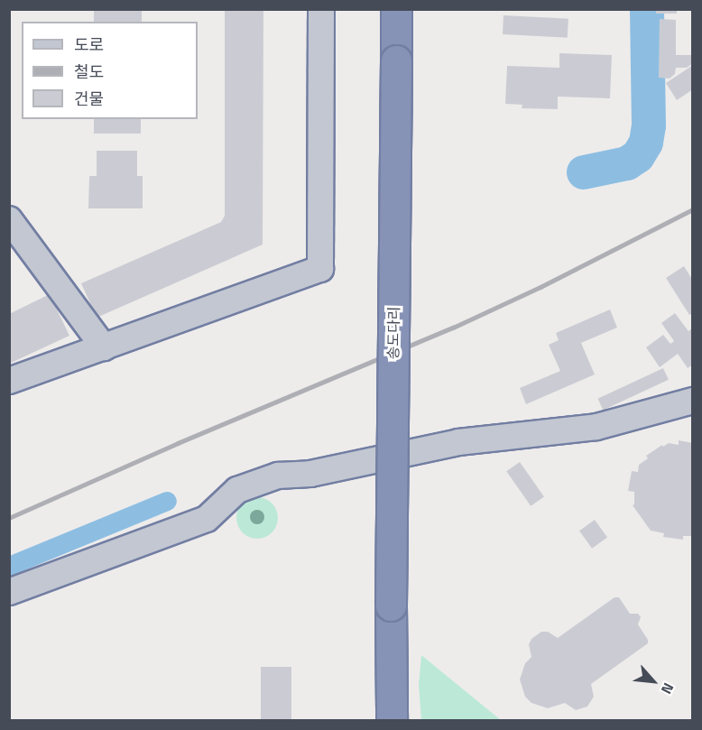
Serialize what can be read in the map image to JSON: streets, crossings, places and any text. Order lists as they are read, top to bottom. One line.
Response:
{"streets":{"highway":["송도다리"]},"legend":["도로","철도","건물"],"north":"bottom right"}
